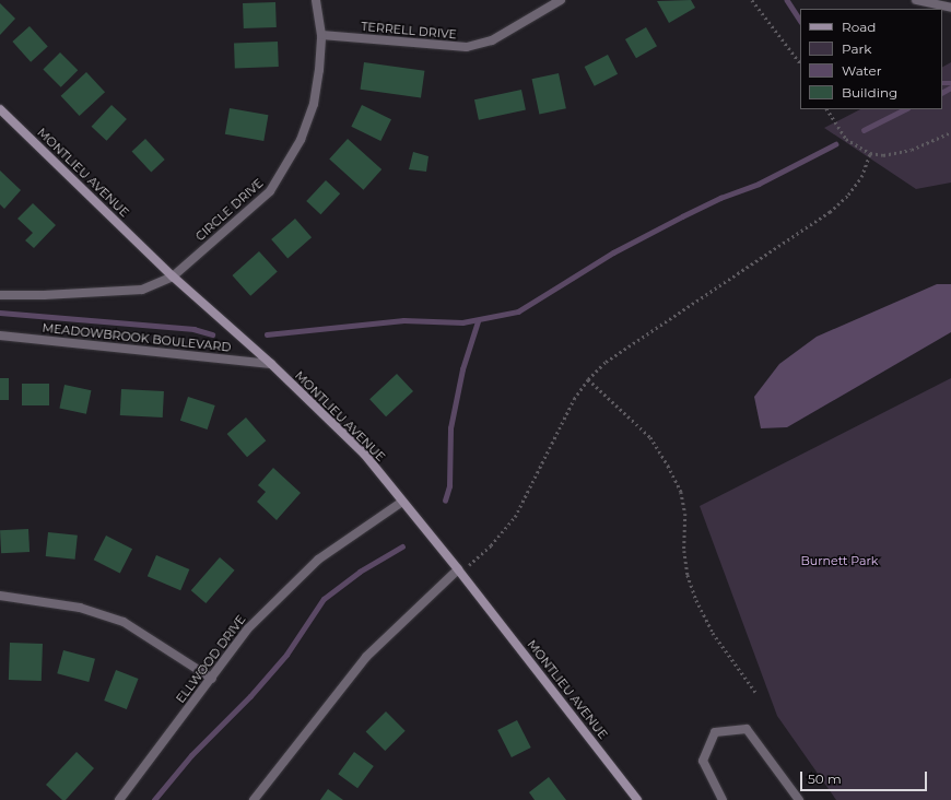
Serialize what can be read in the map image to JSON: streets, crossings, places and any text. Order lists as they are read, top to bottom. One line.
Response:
{"streets":{"street":["TERRELL DRIVE","MONTLIEU AVENUE","CIRCLE DRIVE","MEADOWBROOK BOULEVARD","ELLWOOD DRIVE"]},"crossings":[["TERRELL DRIVE","CIRCLE DRIVE"],["MONTLIEU AVENUE","CIRCLE DRIVE"],["MONTLIEU AVENUE","MEADOWBROOK BOULEVARD"],["MONTLIEU AVENUE","ELLWOOD DRIVE"]],"parks":["Burnett Park"],"legend":["Road","Park","Water","Building"],"scale_bar":"50 m"}
